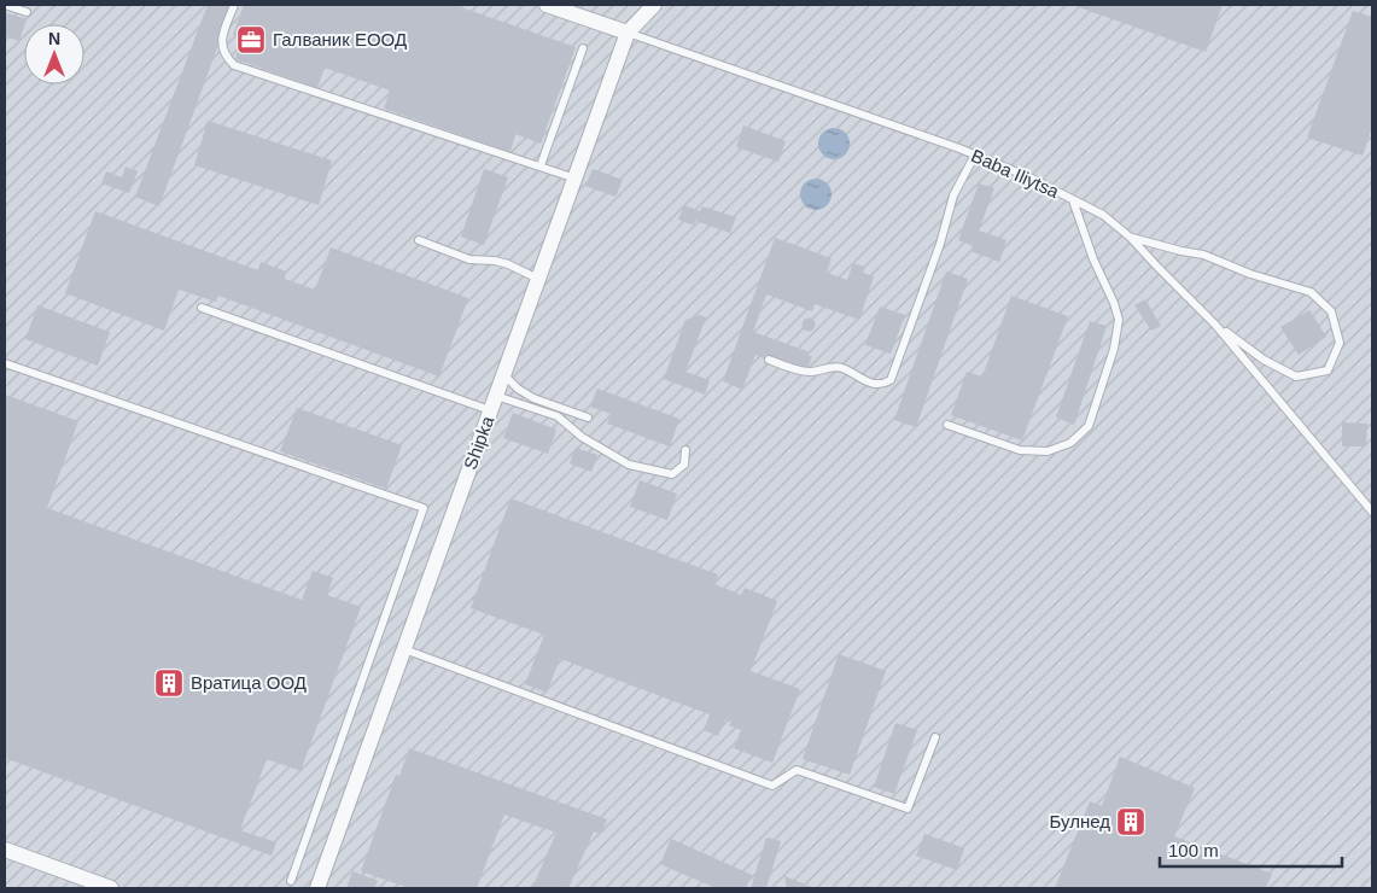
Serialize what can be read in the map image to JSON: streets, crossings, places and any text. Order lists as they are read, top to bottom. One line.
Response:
{"streets":{"street":["Baba Iliytsa","Shipka"]},"crossings":[["Baba Iliytsa","Shipka"]],"places":{"office":["Галваник ЕООД"],"building":["Вратица ООД","Булнед"]},"scale_bar":"100 m","north":"top"}
